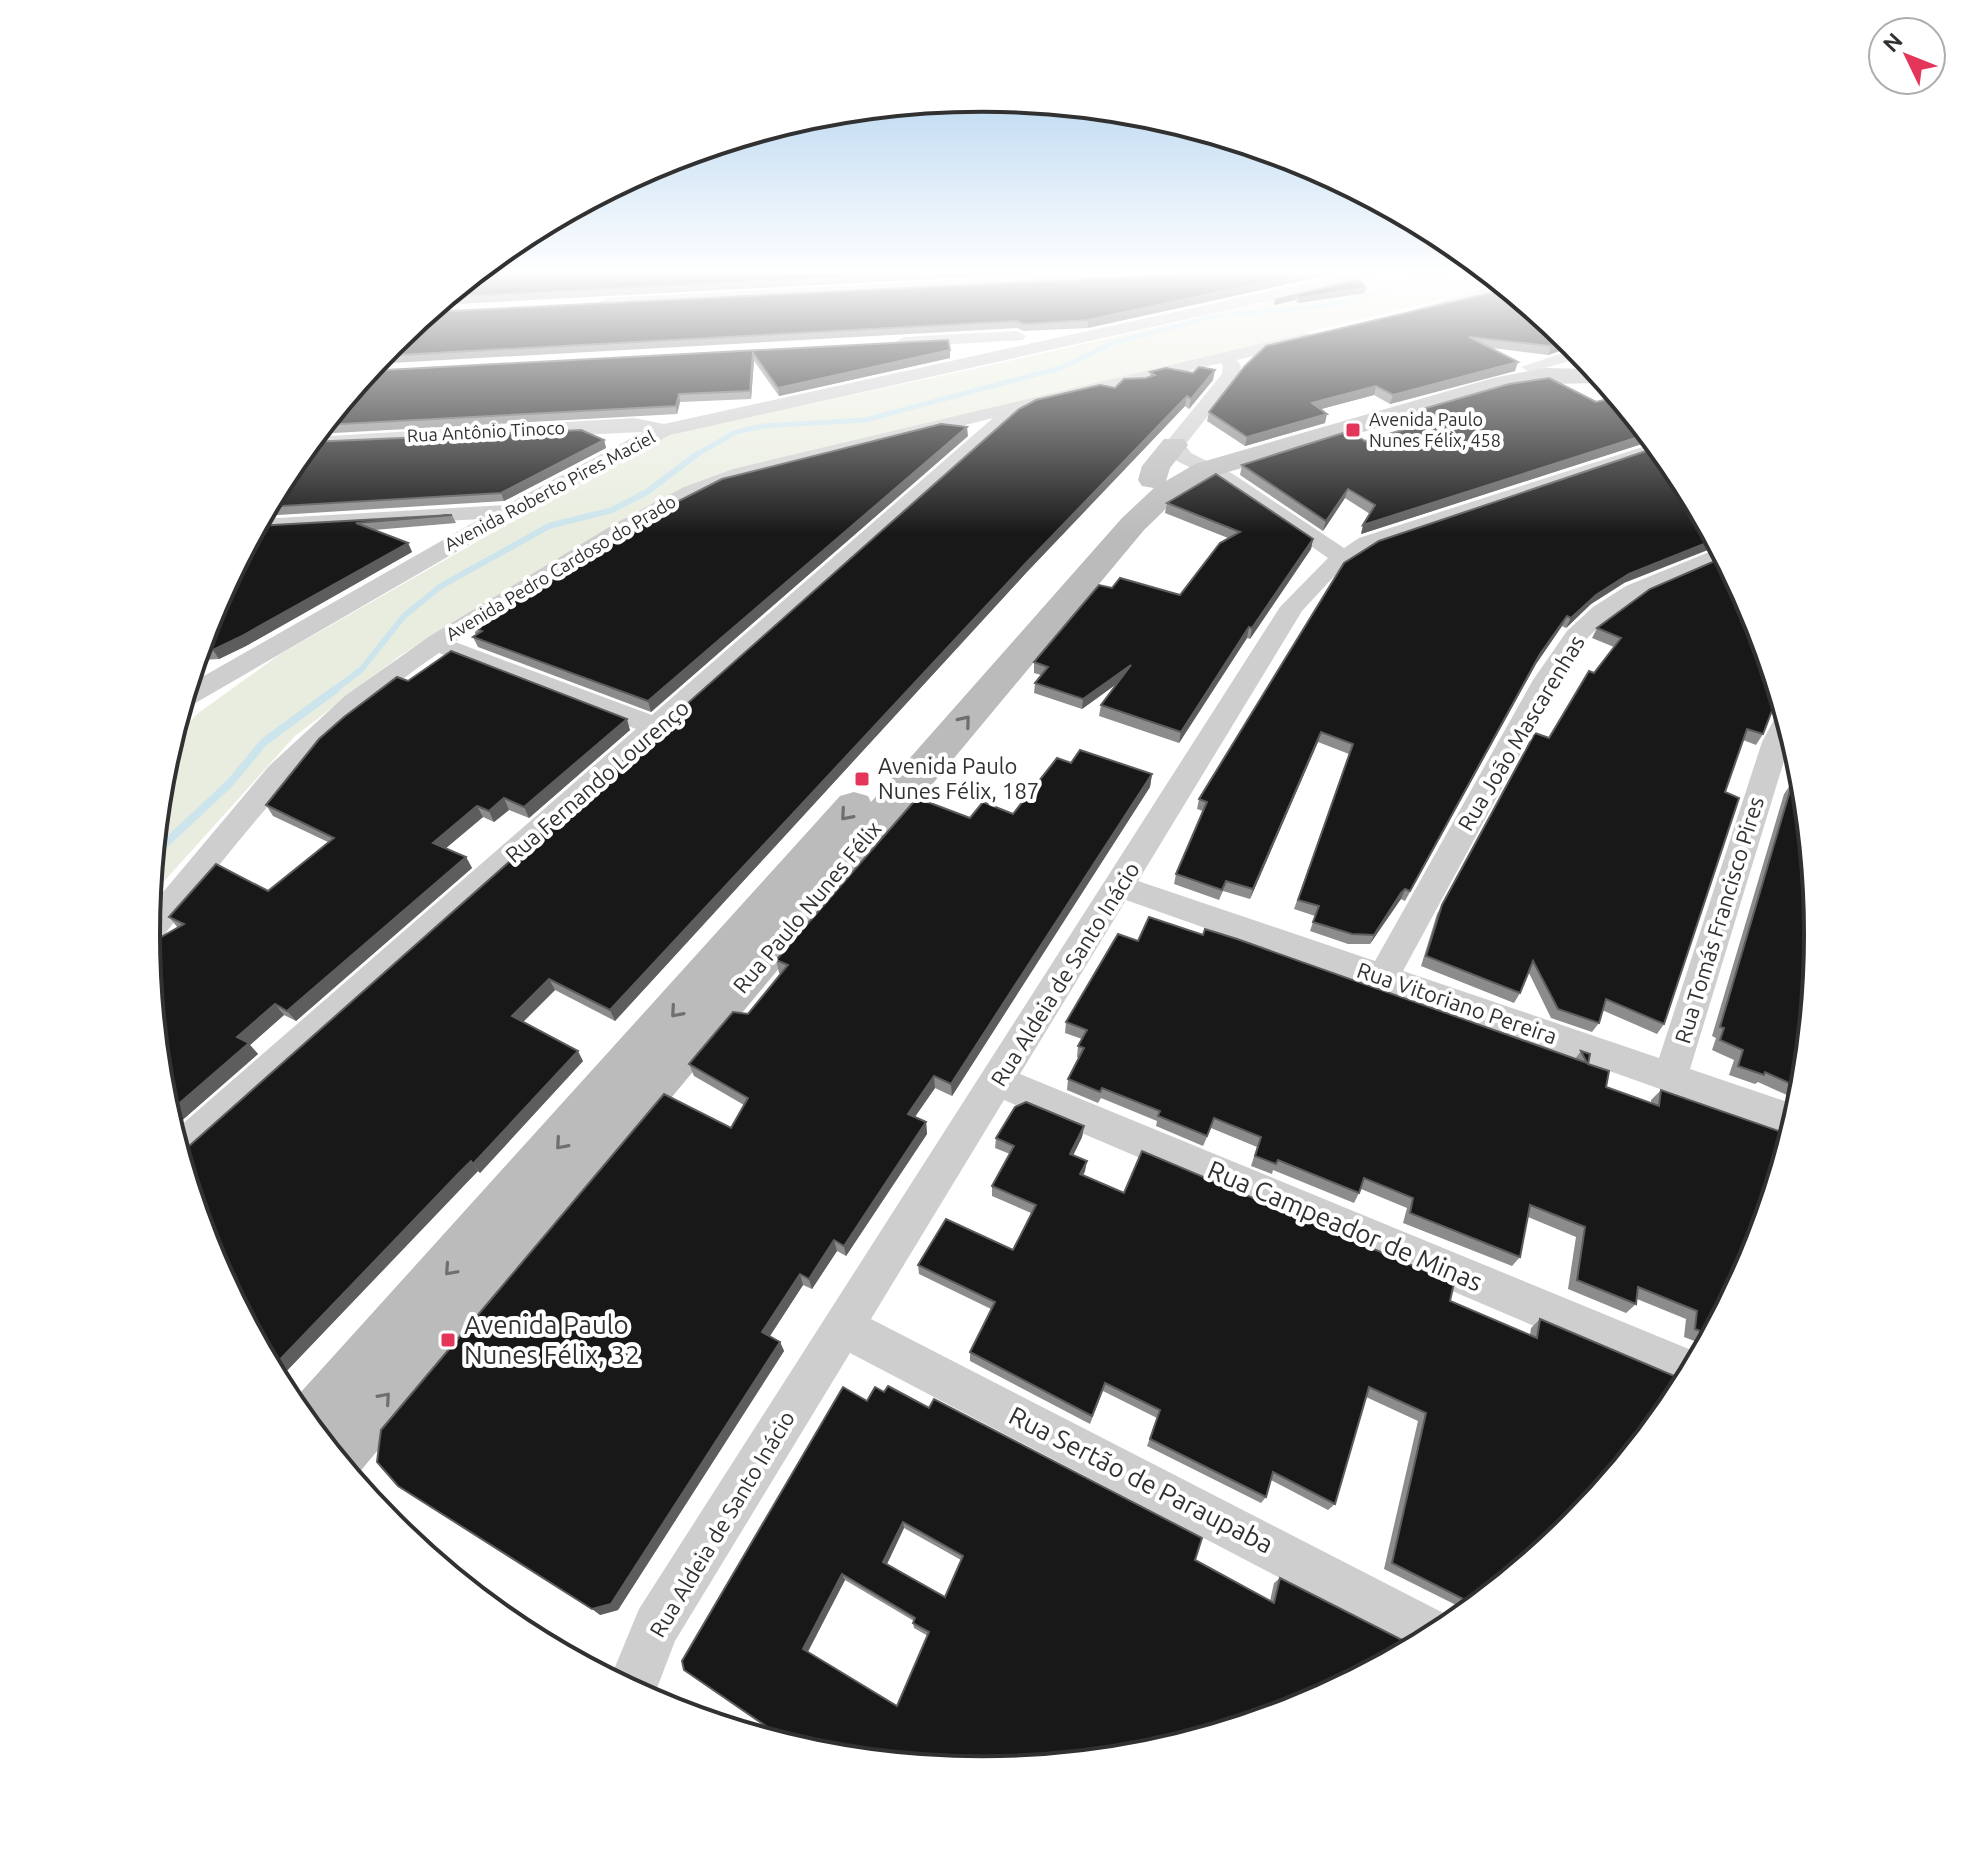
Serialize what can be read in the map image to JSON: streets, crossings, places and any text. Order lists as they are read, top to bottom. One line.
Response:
{"streets":{"main road":["Rua Paulo Nunes Félix"],"street":["Rua Antônio Tinoco","Avenida Roberto Pires Maciel","Avenida Pedro Cardoso do Prado","Rua João Mascarenhas","Rua Fernando Lourenço","Rua Tomás Francisco Pires","Rua Aldeia de Santo Inácio","Rua Vitoriano Pereira","Rua Campeador de Minas","Rua Sertão de Paraupaba"]},"crossings":[["Rua Antônio Tinoco","Avenida Roberto Pires Maciel"],["Avenida Pedro Cardoso do Prado","Rua Fernando Lourenço"],["Rua João Mascarenhas","Rua Vitoriano Pereira"],["Rua Tomás Francisco Pires","Rua Vitoriano Pereira"],["Rua Aldeia de Santo Inácio","Rua Vitoriano Pereira"],["Rua Aldeia de Santo Inácio","Rua Campeador de Minas"],["Rua Aldeia de Santo Inácio","Rua Sertão de Paraupaba"]],"places":{"transit":["Avenida Paulo Nunes Félix, 458","Avenida Paulo Nunes Félix, 187","Avenida Paulo Nunes Félix, 32"]},"north":"top left"}
